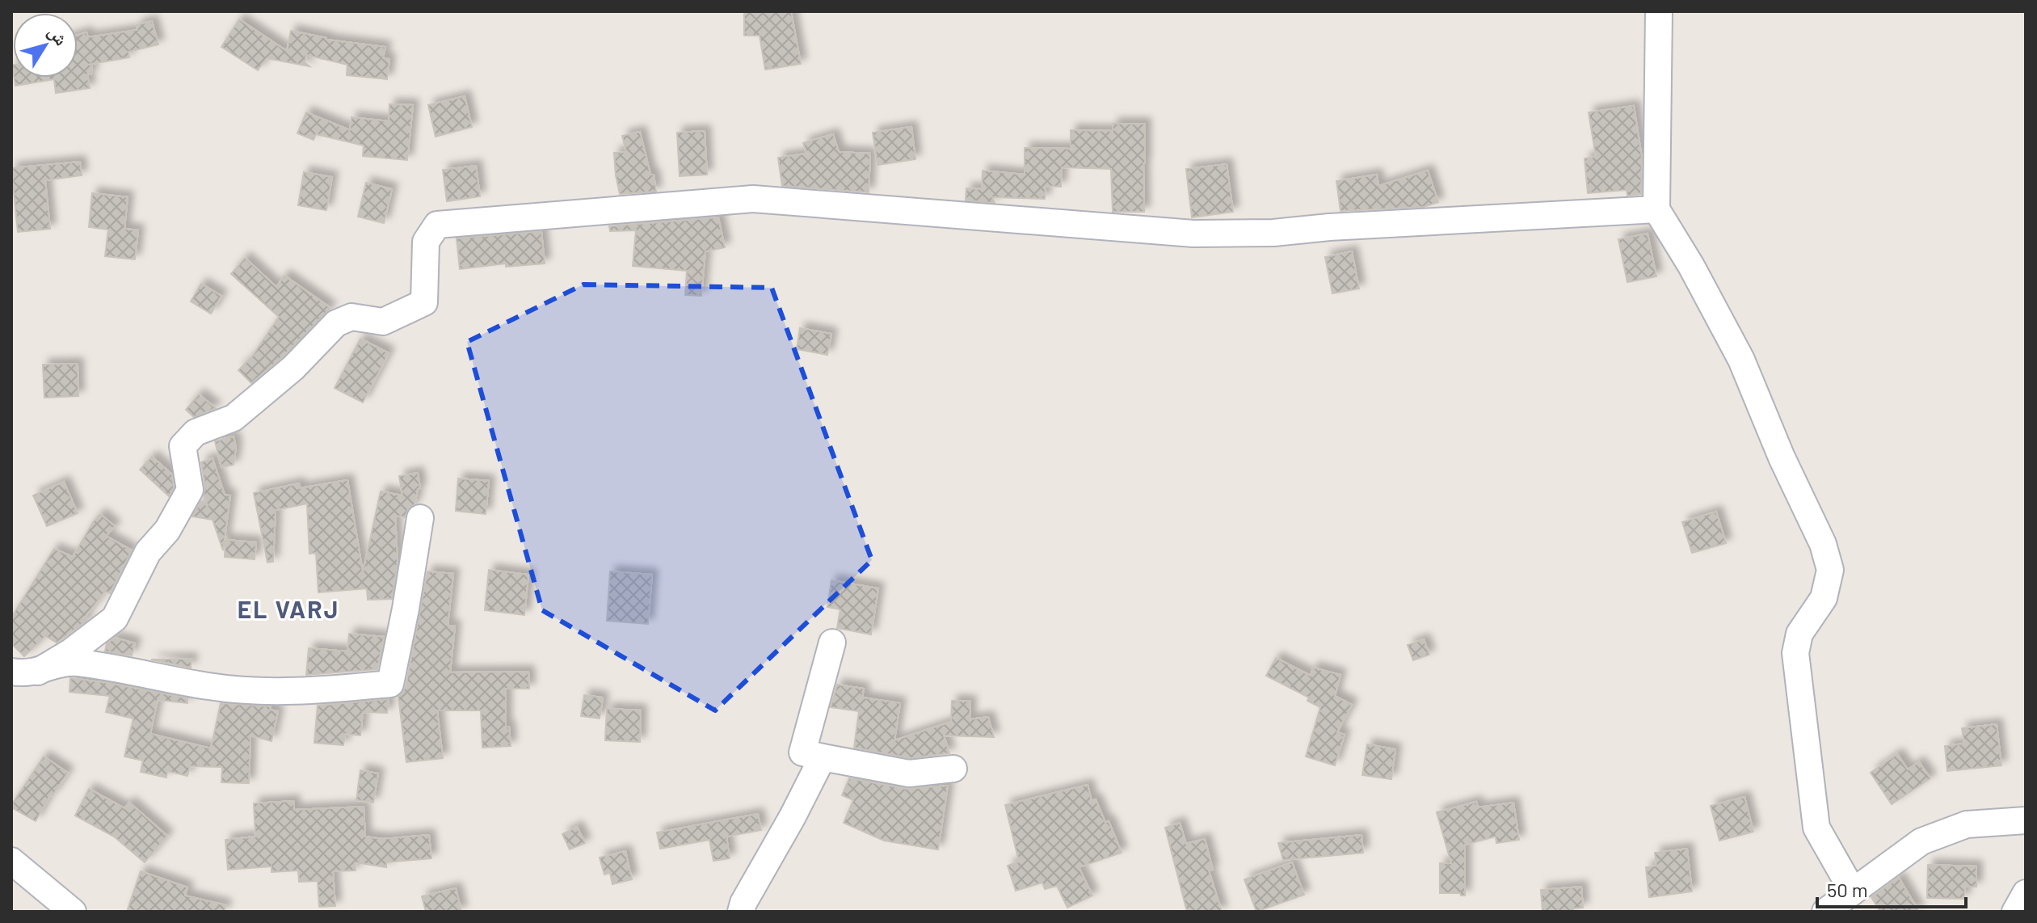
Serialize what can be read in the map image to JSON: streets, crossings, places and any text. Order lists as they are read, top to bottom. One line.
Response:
{"districts":["EL VARJ"],"scale_bar":"50 m","north":"top right"}
